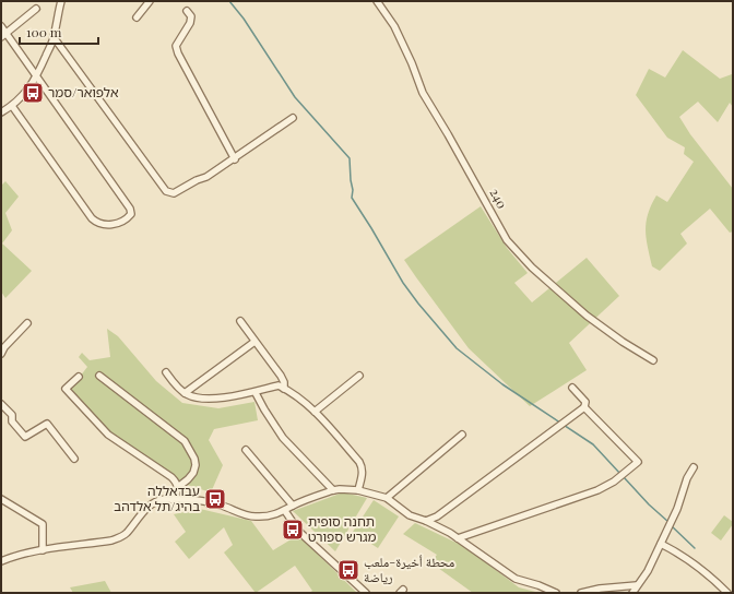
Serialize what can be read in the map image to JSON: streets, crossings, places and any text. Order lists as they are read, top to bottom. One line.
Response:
{"streets":{"street":["240"]},"places":{"bus stop":["אלפואר/סמר","עבדאללה בהיג/תל אלדהב","תחנה סופית מגרש ספורט","محطة أخيرة-ملعب رياضة"]},"scale_bar":"100 m"}
